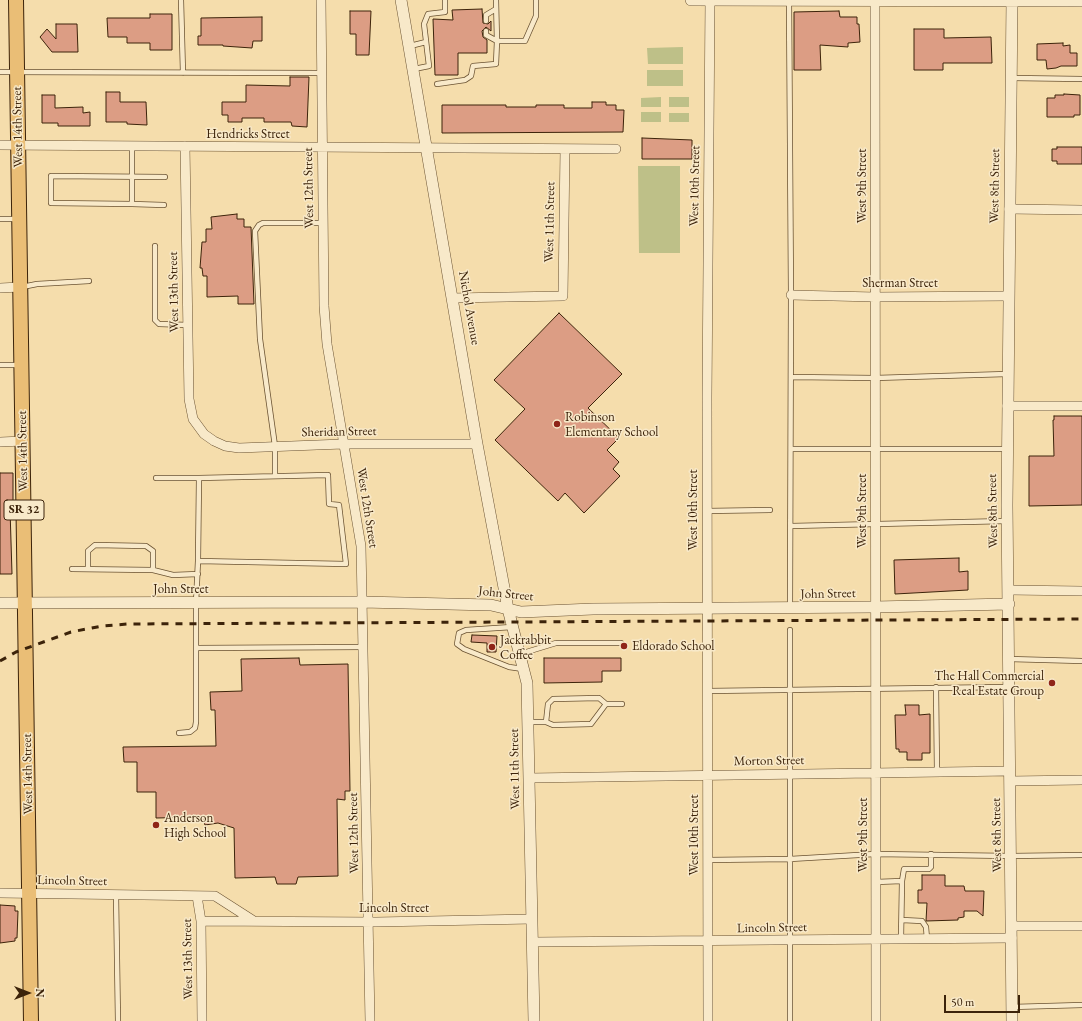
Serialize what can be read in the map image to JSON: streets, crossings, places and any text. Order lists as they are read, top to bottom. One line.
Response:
{"streets":{"main road":["West 14th Street","SR 32"],"street":["Hendricks Street","West 10th Street","West 9th Street","West 8th Street","West 12th Street","West 11th Street","Sherman Street","West 13th Street","Nichol Avenue","Sheridan Street","John Street","Morton Street","Lincoln Street"]},"crossings":[["West 14th Street","Hendricks Street"],["West 14th Street","John Street"],["West 14th Street","Lincoln Street"],["Hendricks Street","West 12th Street"],["Hendricks Street","West 11th Street"],["Hendricks Street","West 13th Street"],["Hendricks Street","Nichol Avenue"],["West 10th Street","John Street"],["West 10th Street","Morton Street"],["West 10th Street","Lincoln Street"],["West 9th Street","Sherman Street"],["West 9th Street","John Street"],["West 9th Street","Morton Street"],["West 9th Street","Lincoln Street"],["West 8th Street","Sherman Street"],["West 8th Street","John Street"],["West 8th Street","Morton Street"],["West 8th Street","Lincoln Street"],["West 12th Street","Sheridan Street"],["West 12th Street","John Street"],["West 12th Street","Lincoln Street"],["West 11th Street","Nichol Avenue"],["West 11th Street","Morton Street"],["West 11th Street","Lincoln Street"],["West 13th Street","Sheridan Street"],["West 13th Street","Lincoln Street"],["Nichol Avenue","Sheridan Street"],["Nichol Avenue","John Street"]],"places":["Robinson Elementary School","Eldorado School","Jackrabbit Coffee","The Hall Commercial Real Estate Group","Anderson High School"],"scale_bar":"50 m","north":"right"}
